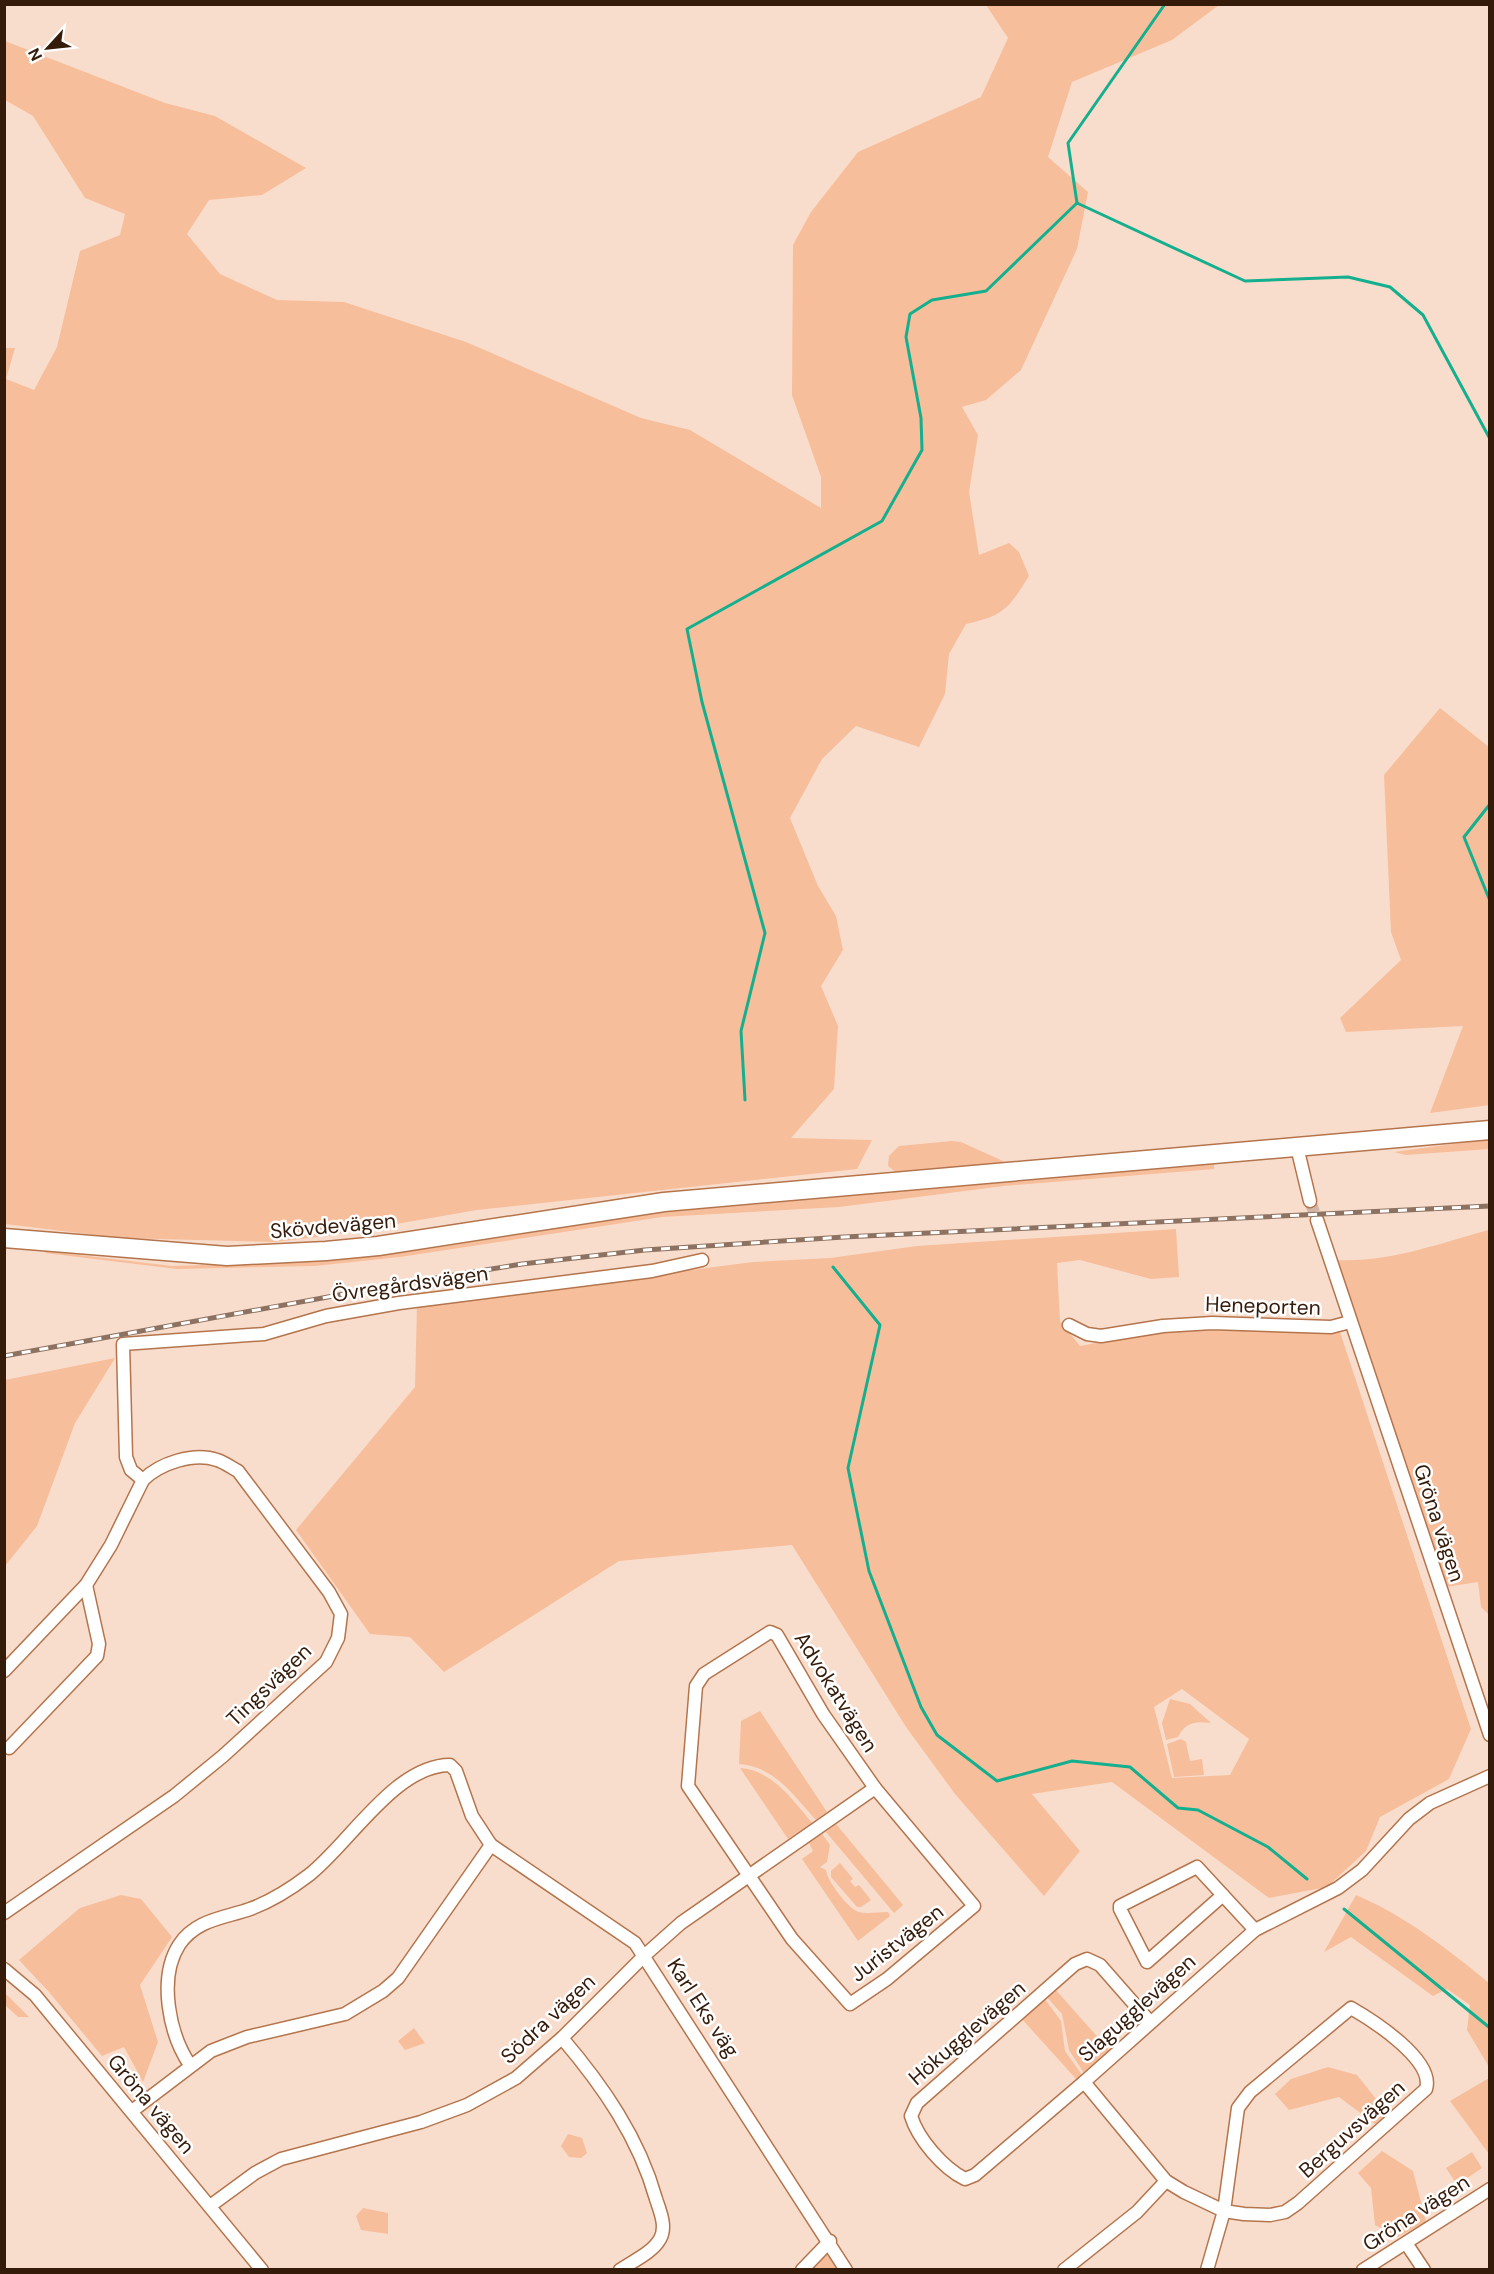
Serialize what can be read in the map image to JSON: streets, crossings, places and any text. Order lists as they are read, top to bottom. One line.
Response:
{"streets":{"main road":["Skövdevägen"],"street":["Övregårdsvägen","Heneporten","Gröna vägen","Tingsvägen","Advokatvägen","Juristvägen","Karl Eks väg","Slagugglevägen","Södra vägen","Hökugglevägen","Berguvsvägen"]},"crossings":[["Övregårdsvägen","Tingsvägen"],["Heneporten","Gröna vägen"],["Gröna vägen","Södra vägen"],["Advokatvägen","Juristvägen"],["Advokatvägen","Södra vägen"],["Juristvägen","Södra vägen"],["Karl Eks väg","Södra vägen"],["Slagugglevägen","Hökugglevägen"],["Slagugglevägen","Berguvsvägen"]],"north":"bottom left"}
